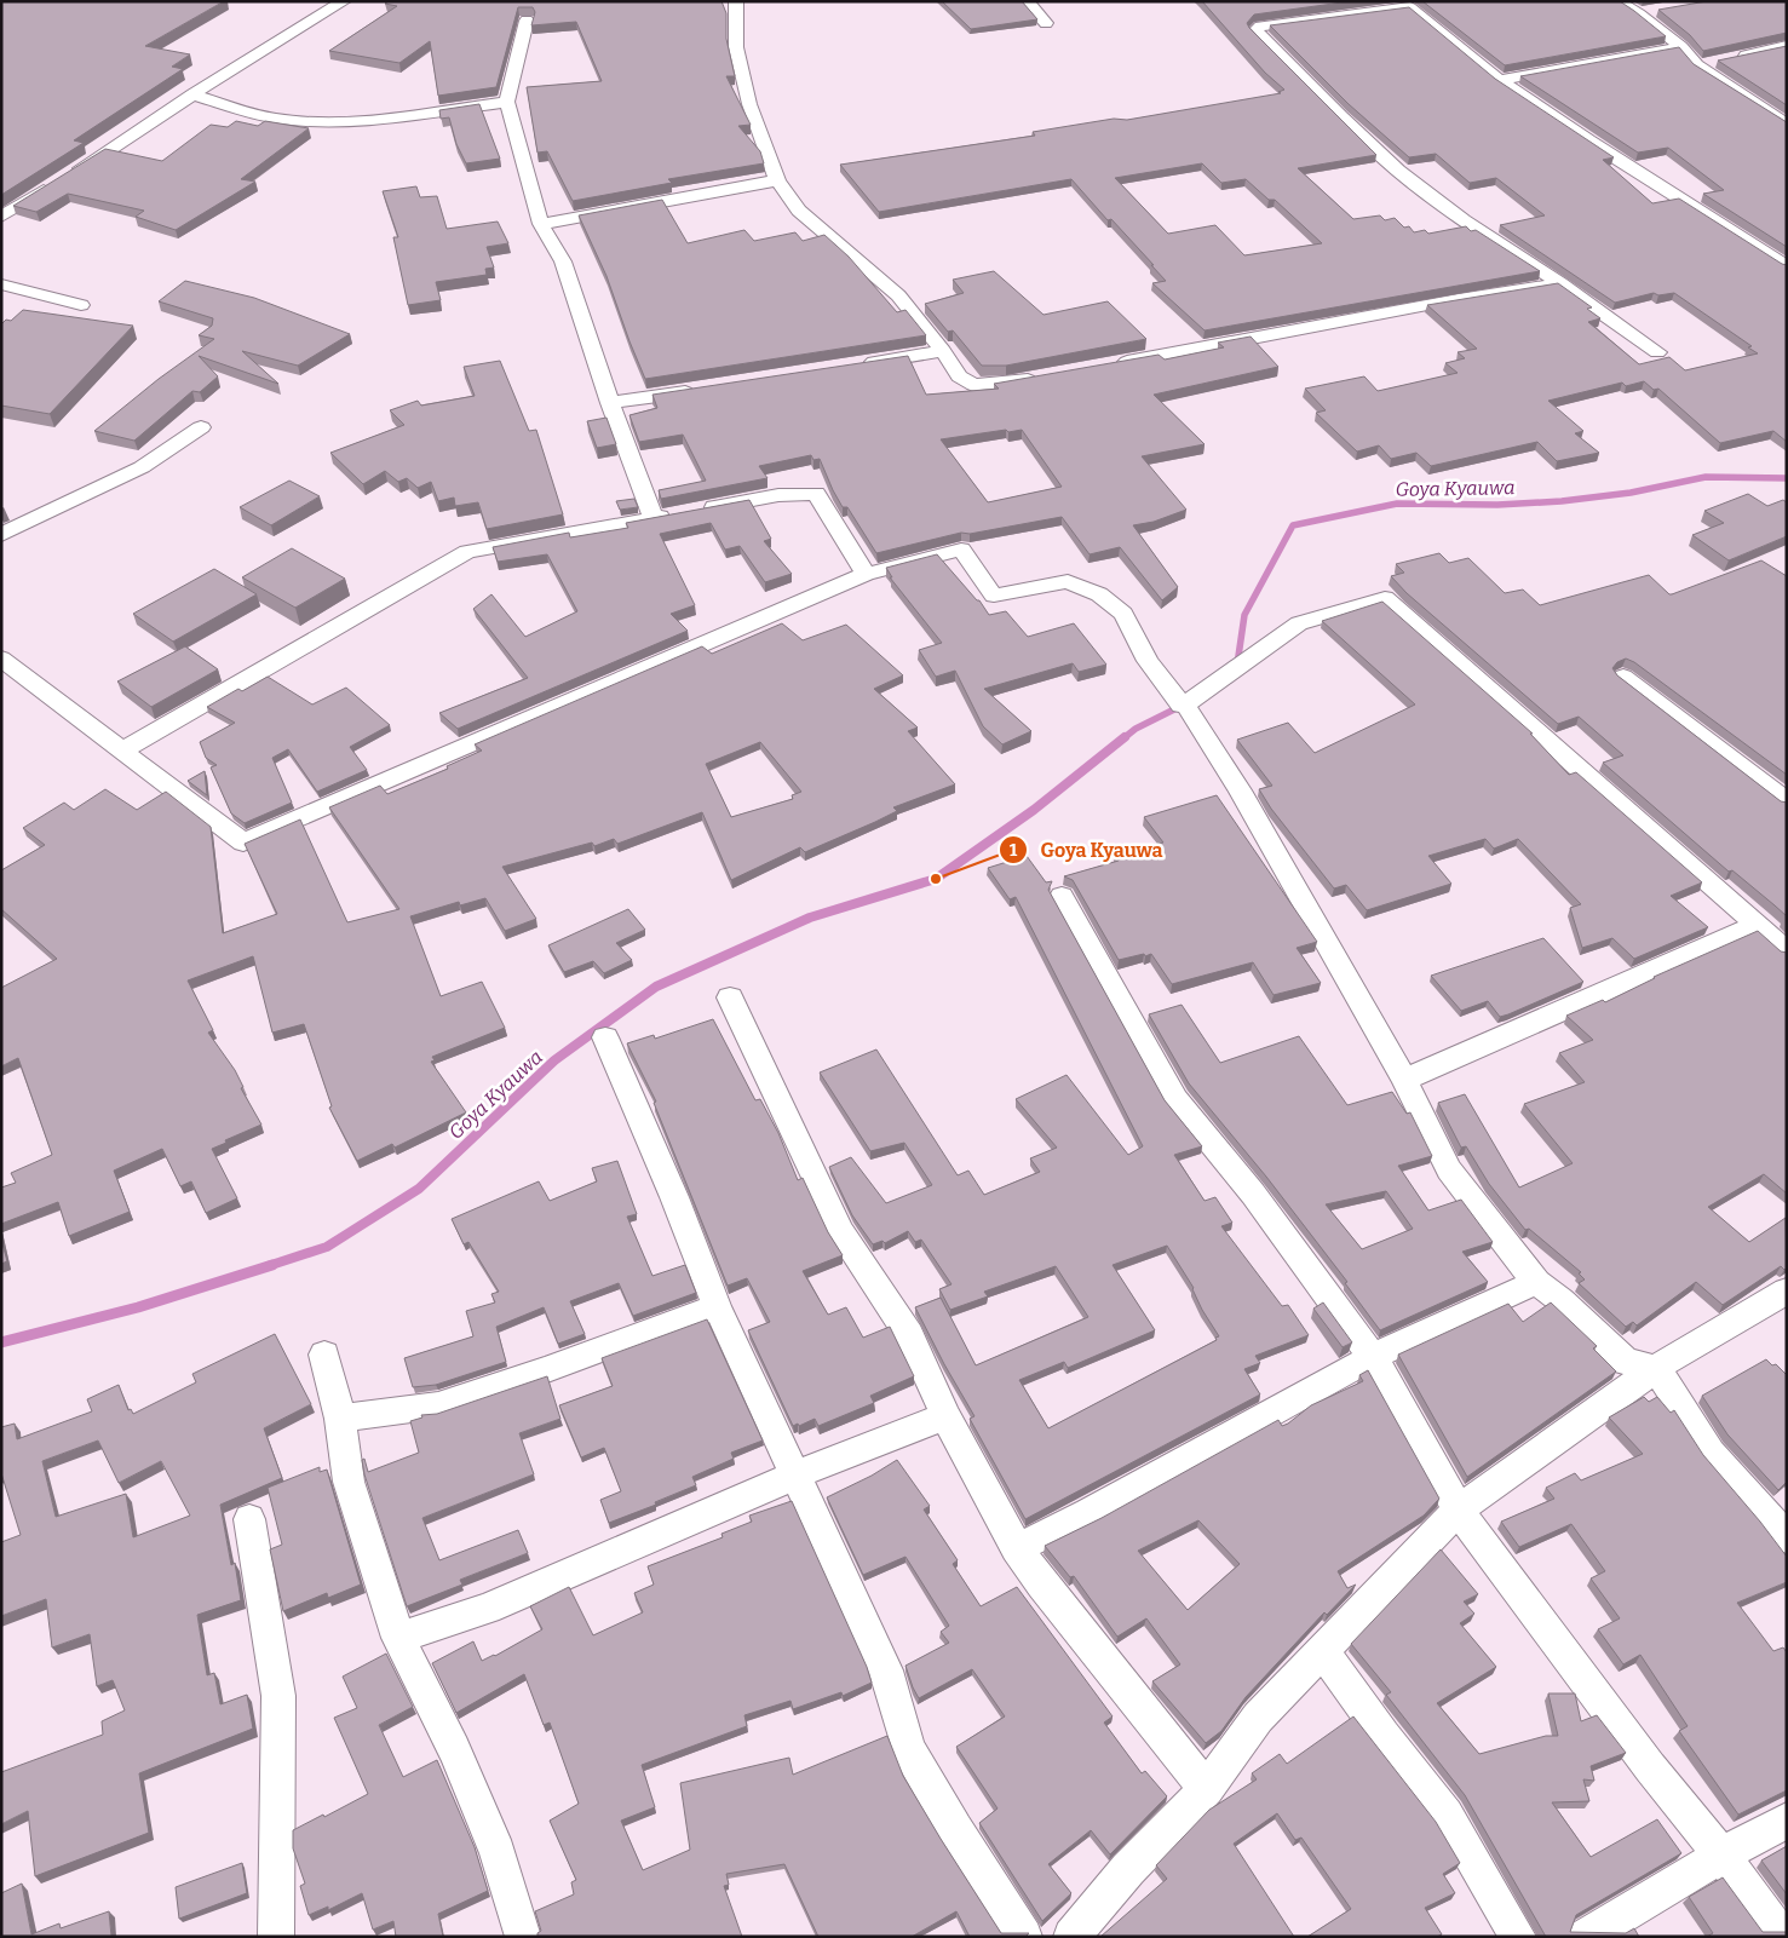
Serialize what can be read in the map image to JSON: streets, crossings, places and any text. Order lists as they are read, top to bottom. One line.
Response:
{"water":["Goya Kyauwa"],"places":["Goya Kyauwa"]}
